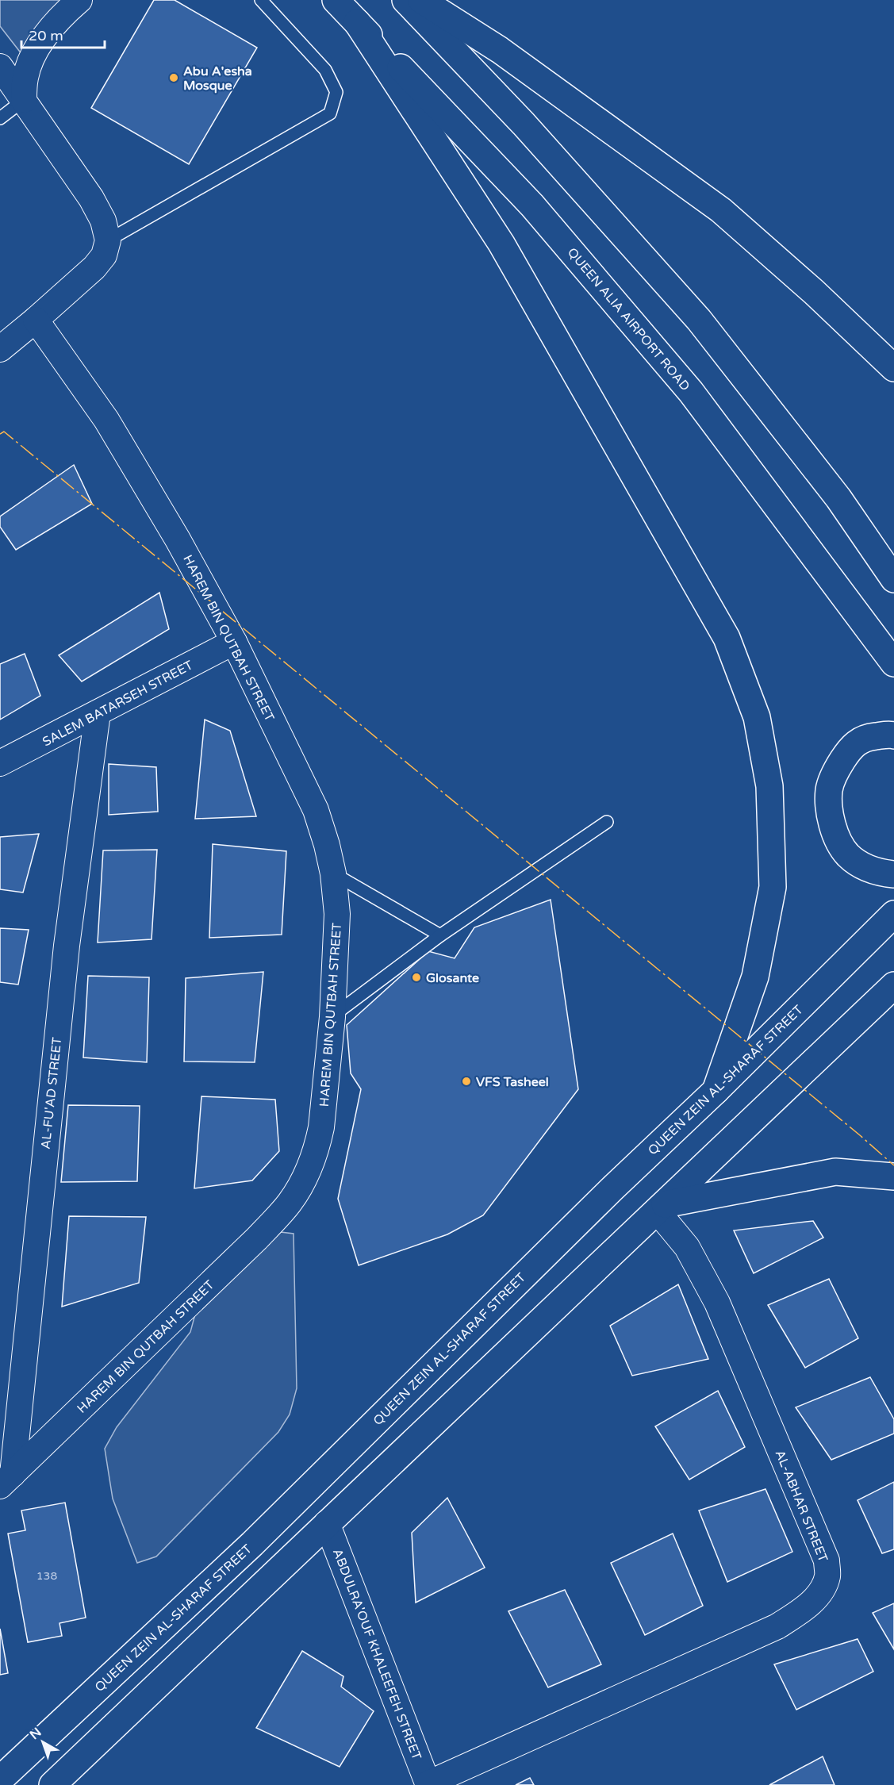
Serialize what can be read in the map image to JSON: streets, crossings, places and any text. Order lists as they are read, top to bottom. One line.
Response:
{"streets":{"main road":["QUEEN ALIA AIRPORT ROAD","QUEEN ZEIN AL-SHARAF STREET"],"street":["HAREM BIN QUTBAH STREET","SALEM BATARSEH STREET","AL-FU'AD STREET","AL-ABHAR STREET","ABDULRA'OUF KHALEEFEH STREET"]},"crossings":[["HAREM BIN QUTBAH STREET","SALEM BATARSEH STREET"],["HAREM BIN QUTBAH STREET","AL-FU'AD STREET"],["SALEM BATARSEH STREET","AL-FU'AD STREET"],["AL-ABHAR STREET","ABDULRA'OUF KHALEEFEH STREET"]],"places":["Abu A'esha Mosque","Glosante","VFS Tasheel"],"house_numbers":["138"],"scale_bar":"20 m","north":"top left"}
